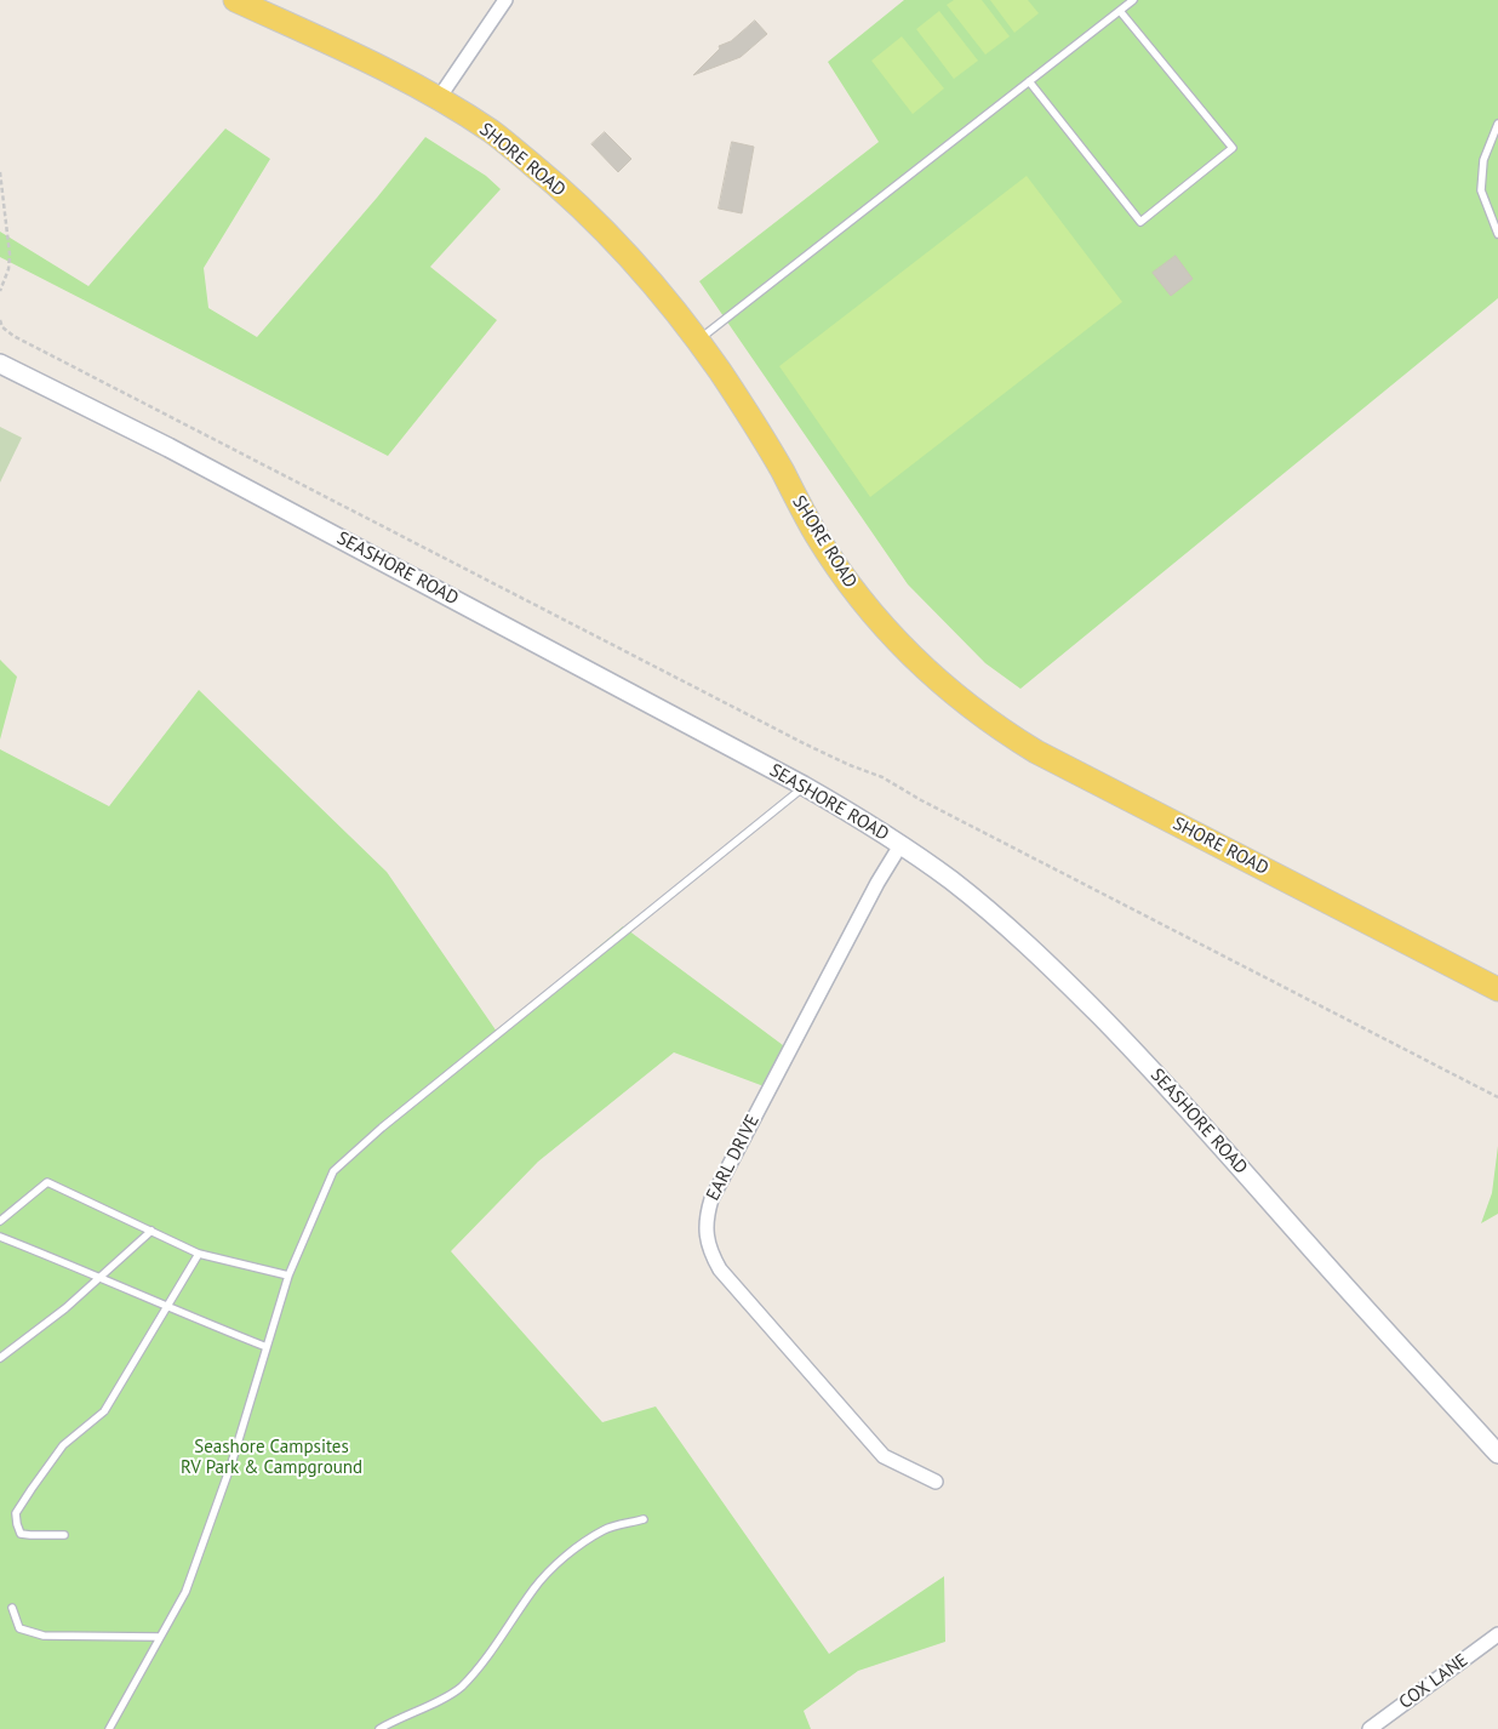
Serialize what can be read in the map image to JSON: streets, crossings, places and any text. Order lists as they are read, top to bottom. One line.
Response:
{"streets":{"main road":["SHORE ROAD"],"street":["SEASHORE ROAD","EARL DRIVE","COX LANE"]},"crossings":[["SEASHORE ROAD","EARL DRIVE"]],"parks":["Seashore Campsites RV Park & Campground"]}
